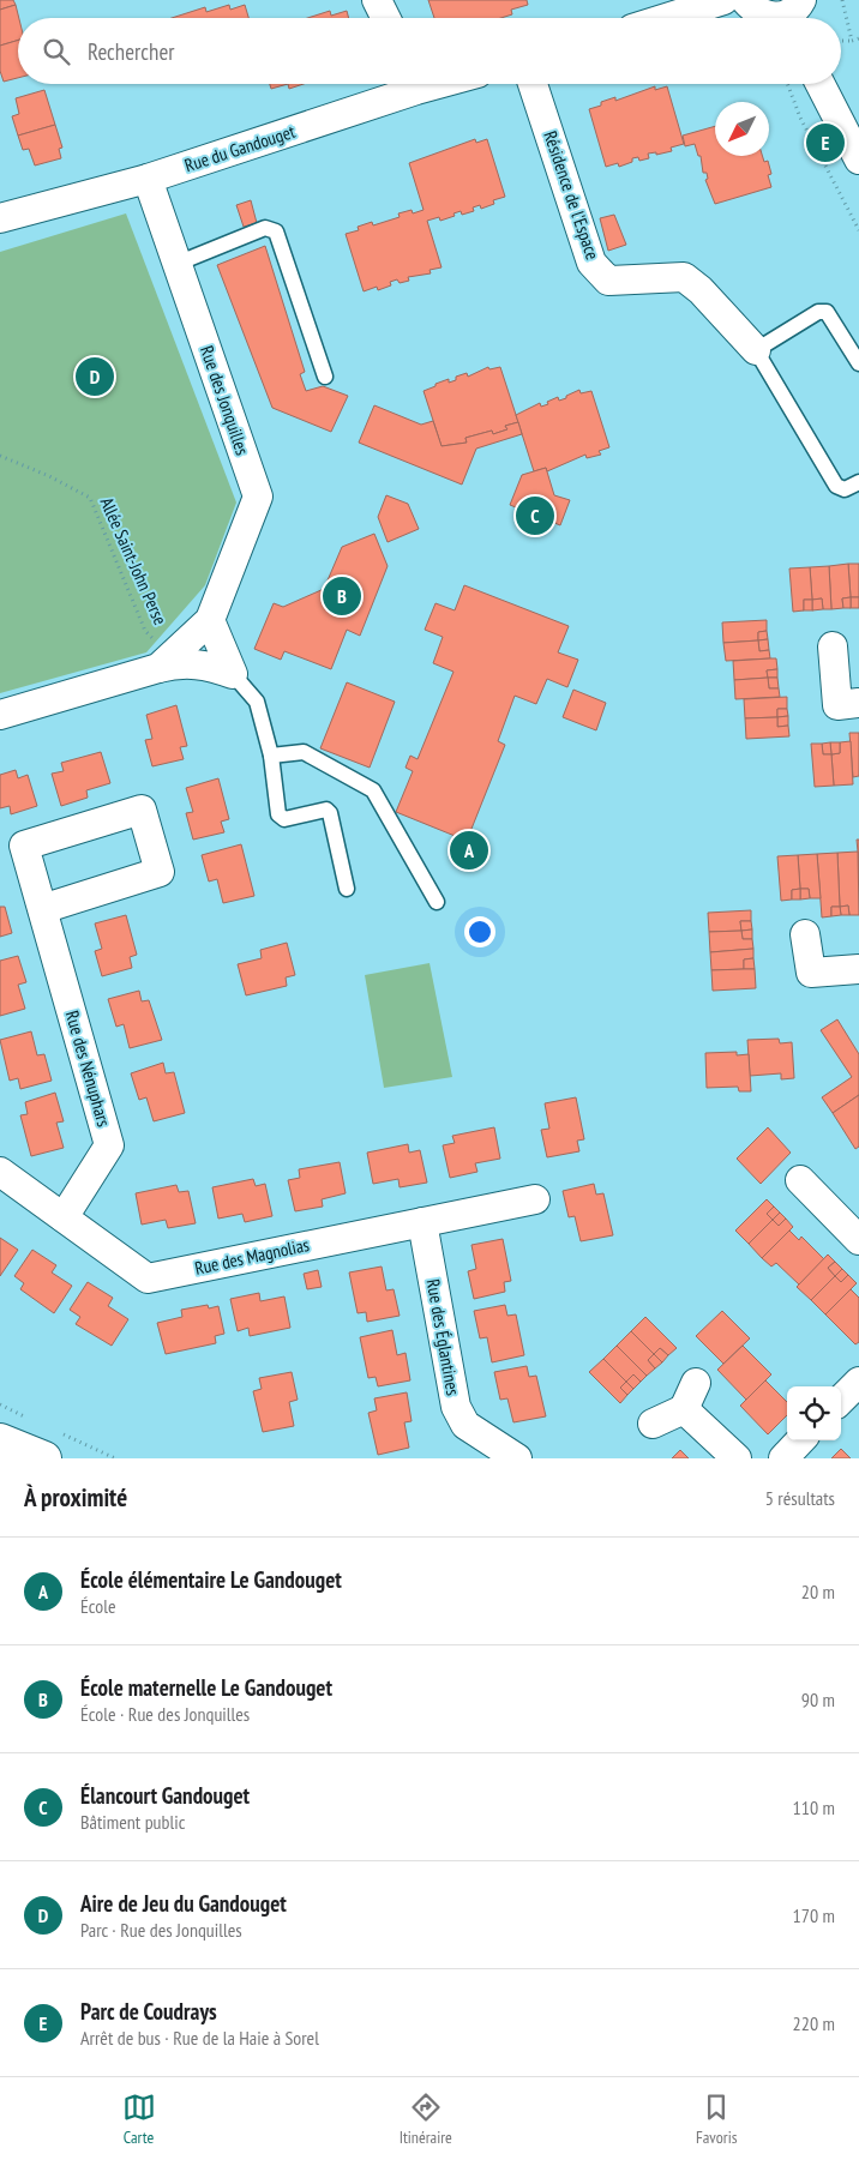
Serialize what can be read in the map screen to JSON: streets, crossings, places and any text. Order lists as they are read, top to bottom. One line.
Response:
{"streets":{"street":["Rue du Gandouget","Résidence de l'Espace","Rue des Jonquilles","Rue des Nénuphars","Rue des Magnolias","Rue des Églantines"],"path":["Allée Saint-John Perse"]},"crossings":[["Rue du Gandouget","Rue des Jonquilles"],["Rue des Jonquilles","Allée Saint-John Perse"],["Rue des Nénuphars","Rue des Magnolias"],["Rue des Magnolias","Rue des Églantines"]],"north":"bottom left","page":{"search":"Rechercher","pins":["E","D","C","B","A"],"heading":["À proximité","5 résultats"],"list":[{"mark":"A","name":"École élémentaire Le Gandouget","note":"École","value":"20 m"},{"mark":"B","name":"École maternelle Le Gandouget","note":"École · Rue des Jonquilles","value":"90 m"},{"mark":"C","name":"Élancourt Gandouget","note":"Bâtiment public","value":"110 m"},{"mark":"D","name":"Aire de Jeu du Gandouget","note":"Parc · Rue des Jonquilles","value":"170 m"},{"mark":"E","name":"Parc de Coudrays","note":"Arrêt de bus · Rue de la Haie à Sorel","value":"220 m"}],"nav":["Carte","Itinéraire","Favoris"]}}
